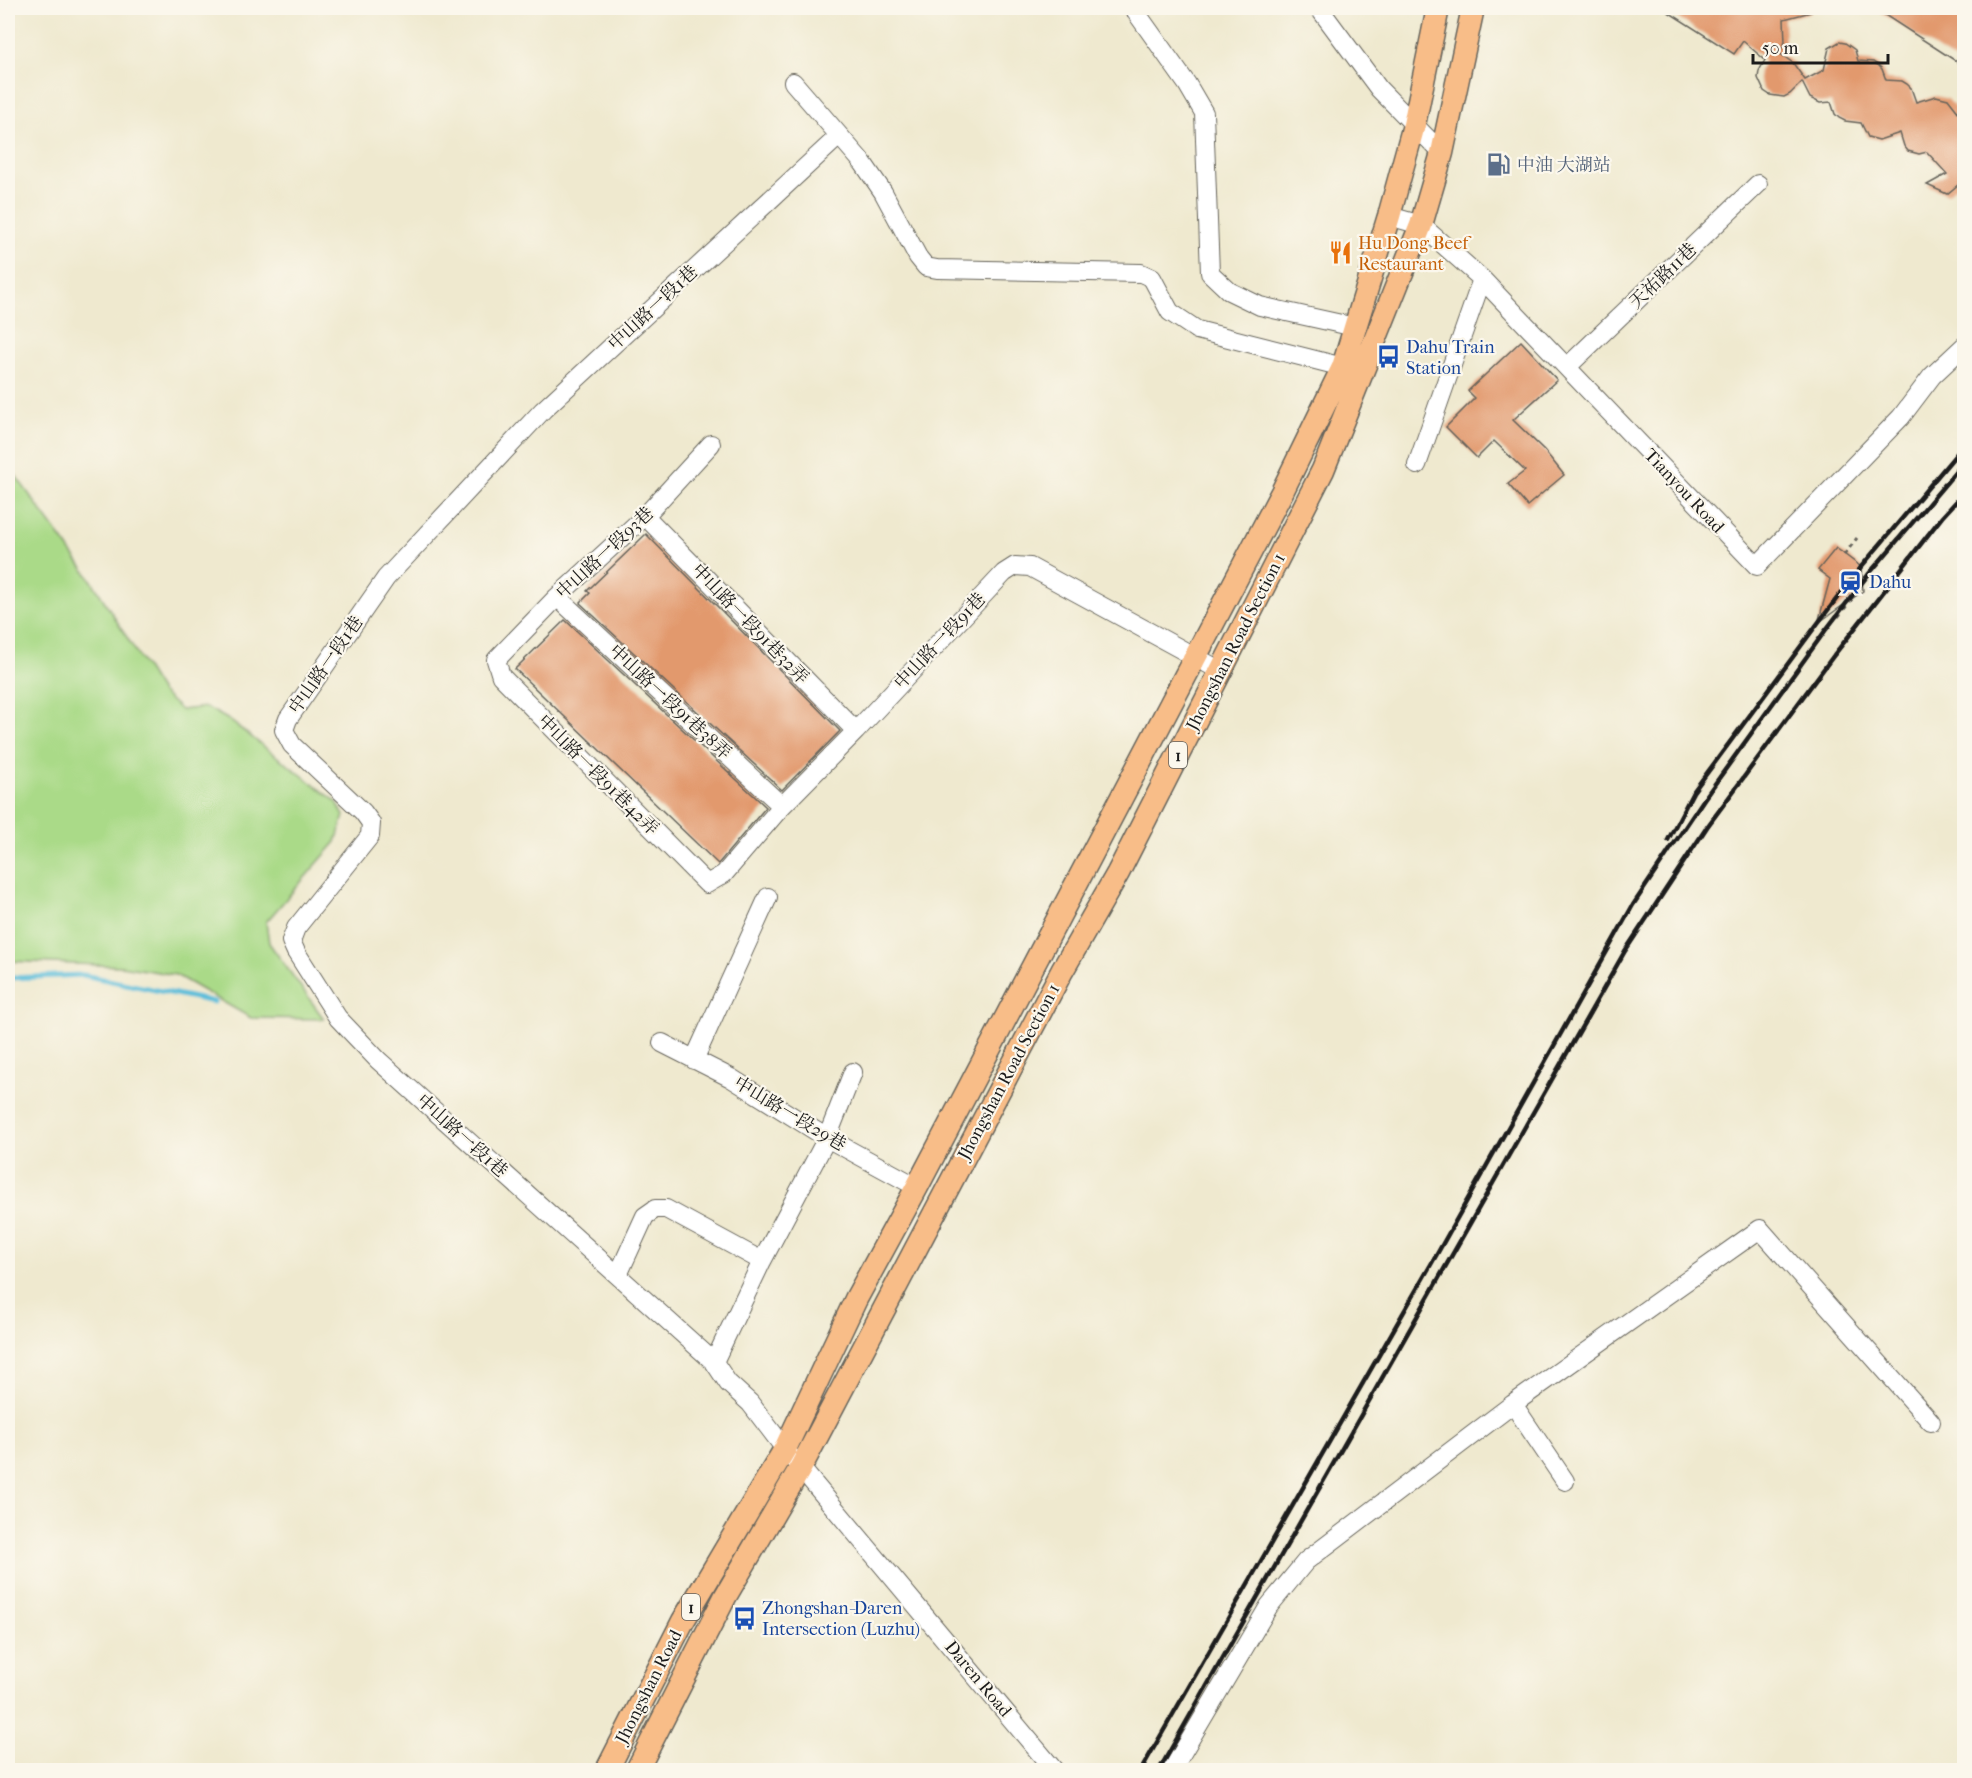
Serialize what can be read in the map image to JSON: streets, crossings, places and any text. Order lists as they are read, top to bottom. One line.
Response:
{"streets":{"main road":["Jhongshan Road Section 1","1","Jhongshan Road"],"street":["天祐路11巷","中山路一段1巷","Tianyou Road","中山路一段93巷","中山路一段91巷32弄","中山路一段91巷","中山路一段91巷38弄","中山路一段91巷42弄","中山路一段29巷","Daren Road"]},"crossings":[["天祐路11巷","Tianyou Road"],["中山路一段1巷","Jhongshan Road Section 1"],["中山路一段1巷","Daren Road"],["中山路一段1巷","Jhongshan Road"],["Tianyou Road","Jhongshan Road Section 1"],["中山路一段93巷","中山路一段91巷32弄"],["中山路一段93巷","中山路一段91巷38弄"],["中山路一段93巷","中山路一段91巷42弄"],["中山路一段91巷32弄","中山路一段91巷"],["中山路一段91巷","Jhongshan Road Section 1"],["中山路一段91巷","中山路一段91巷38弄"],["中山路一段91巷","中山路一段91巷42弄"],["Jhongshan Road Section 1","中山路一段29巷"],["Jhongshan Road Section 1","Daren Road"],["Jhongshan Road Section 1","Jhongshan Road"],["Daren Road","Jhongshan Road"]],"places":{"fuel station":["中油 大湖站"],"restaurant":["Hu Dong Beef Restaurant"],"bus stop":["Dahu Train Station","Zhongshan-Daren Intersection (Luzhu)"],"station":["Dahu"]},"scale_bar":"50 m"}
